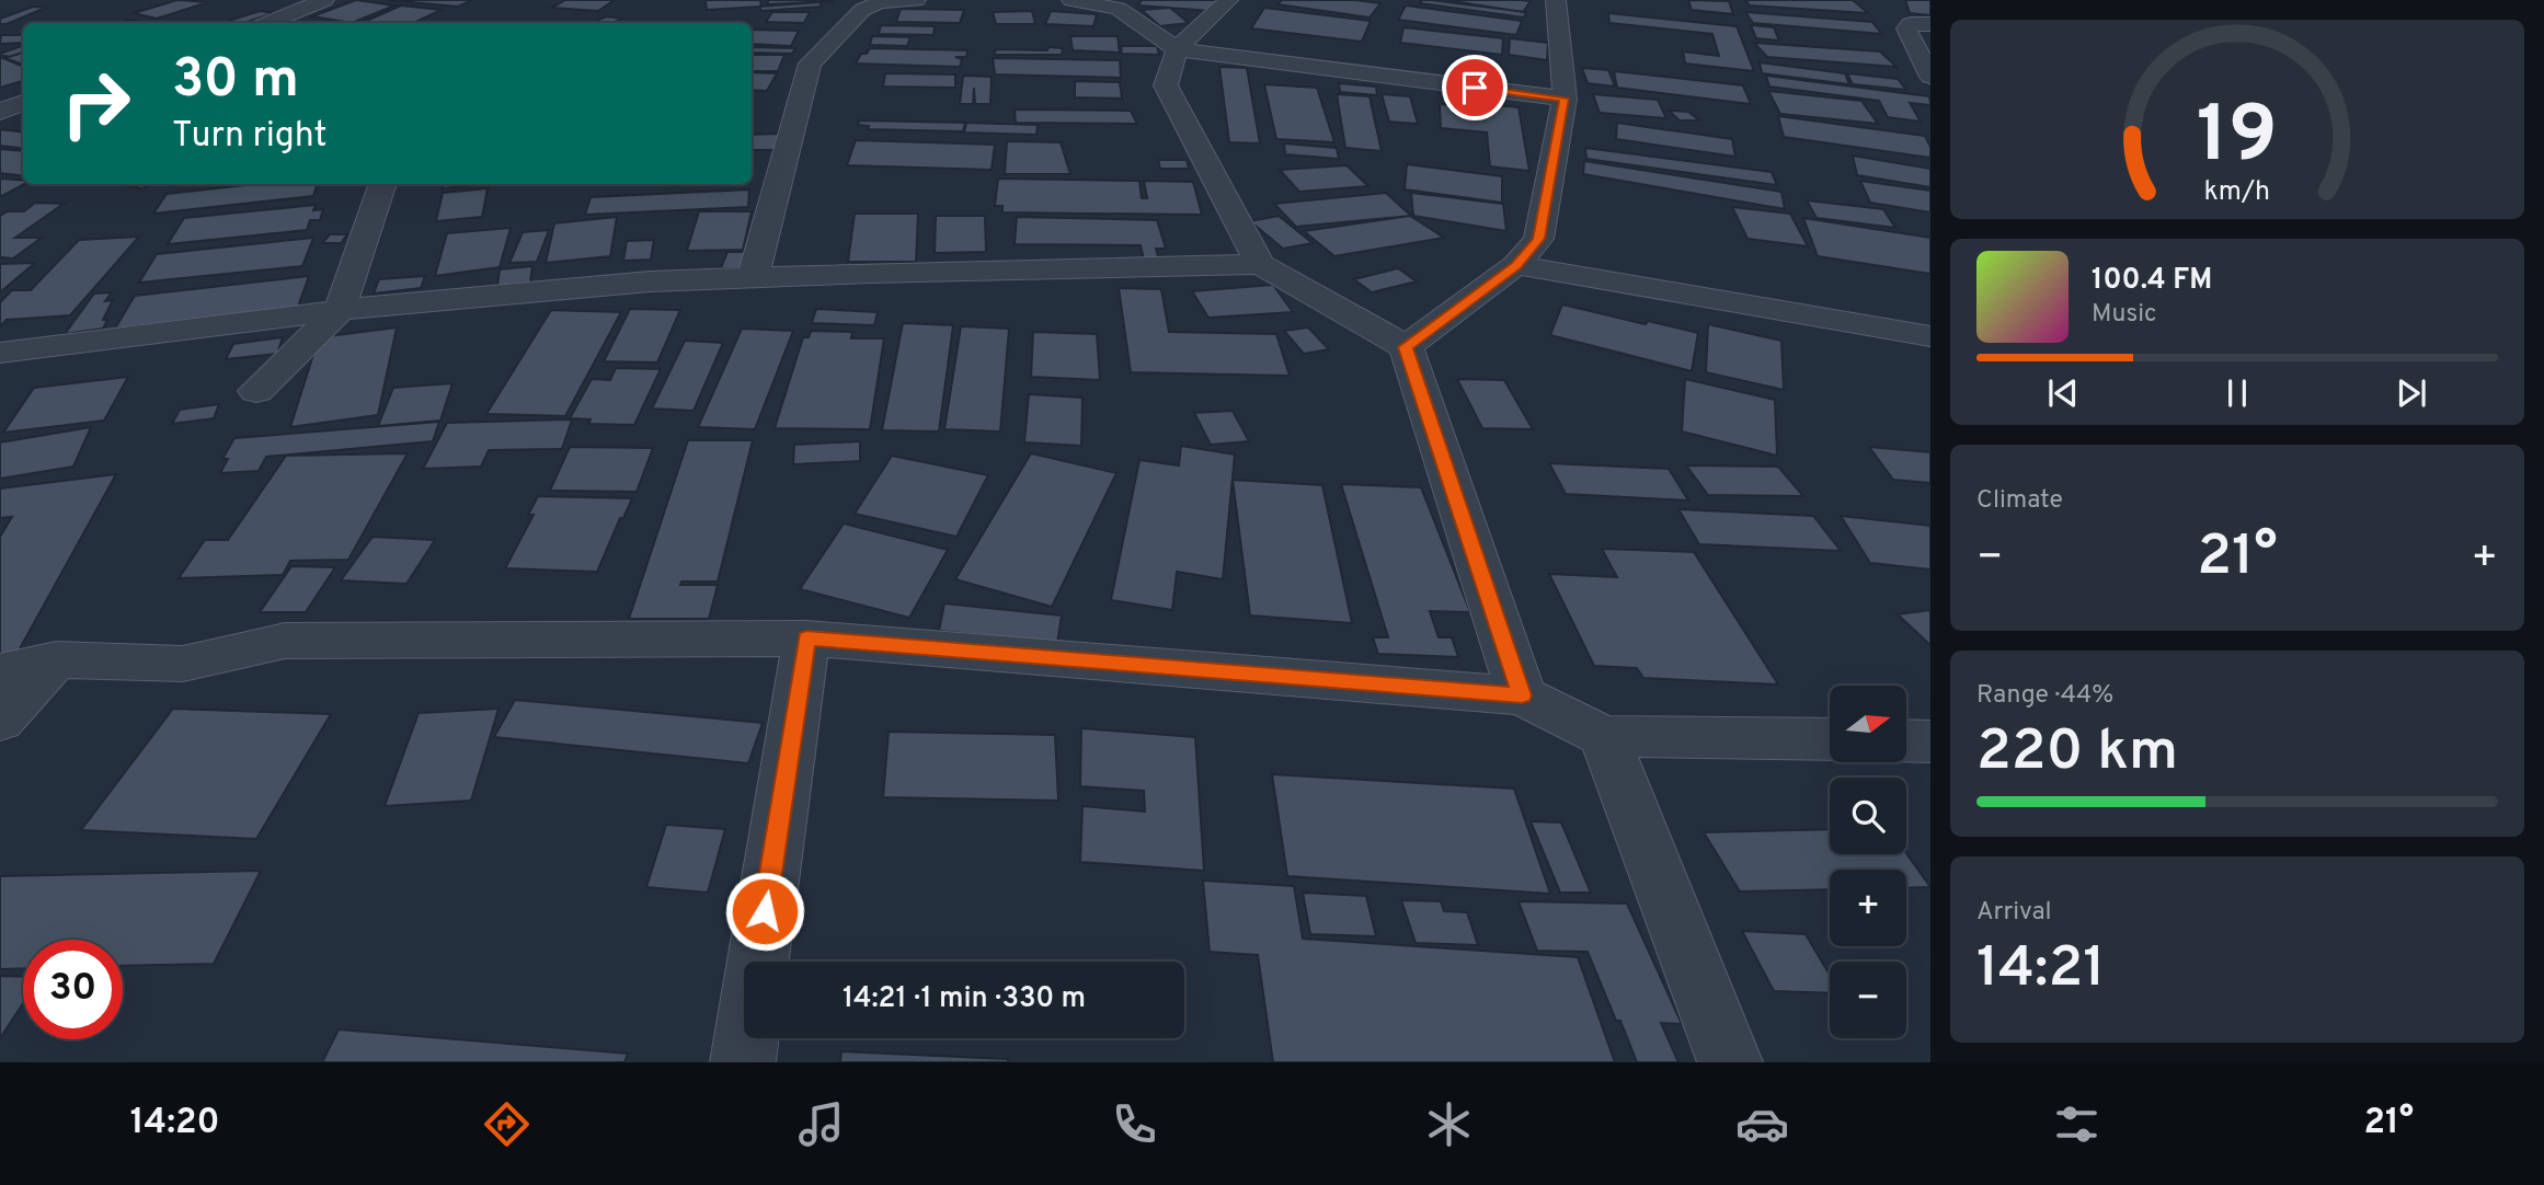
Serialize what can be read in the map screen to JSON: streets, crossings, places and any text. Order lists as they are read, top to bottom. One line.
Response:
{"north":"right","page":{"turn":["30 m","Turn right"],"song":["100.4 FM","Music"],"tile":["Climate",["Range · 44%","220 km"],["Arrival","14:21"]],"heat":["−","21°","+"],"map_buttons":["+","−"],"limit":"30","trip":"14:21 · 1 min · 330 m","tabs":["14:20","21°"],"gauge":["19","km/h"]}}
